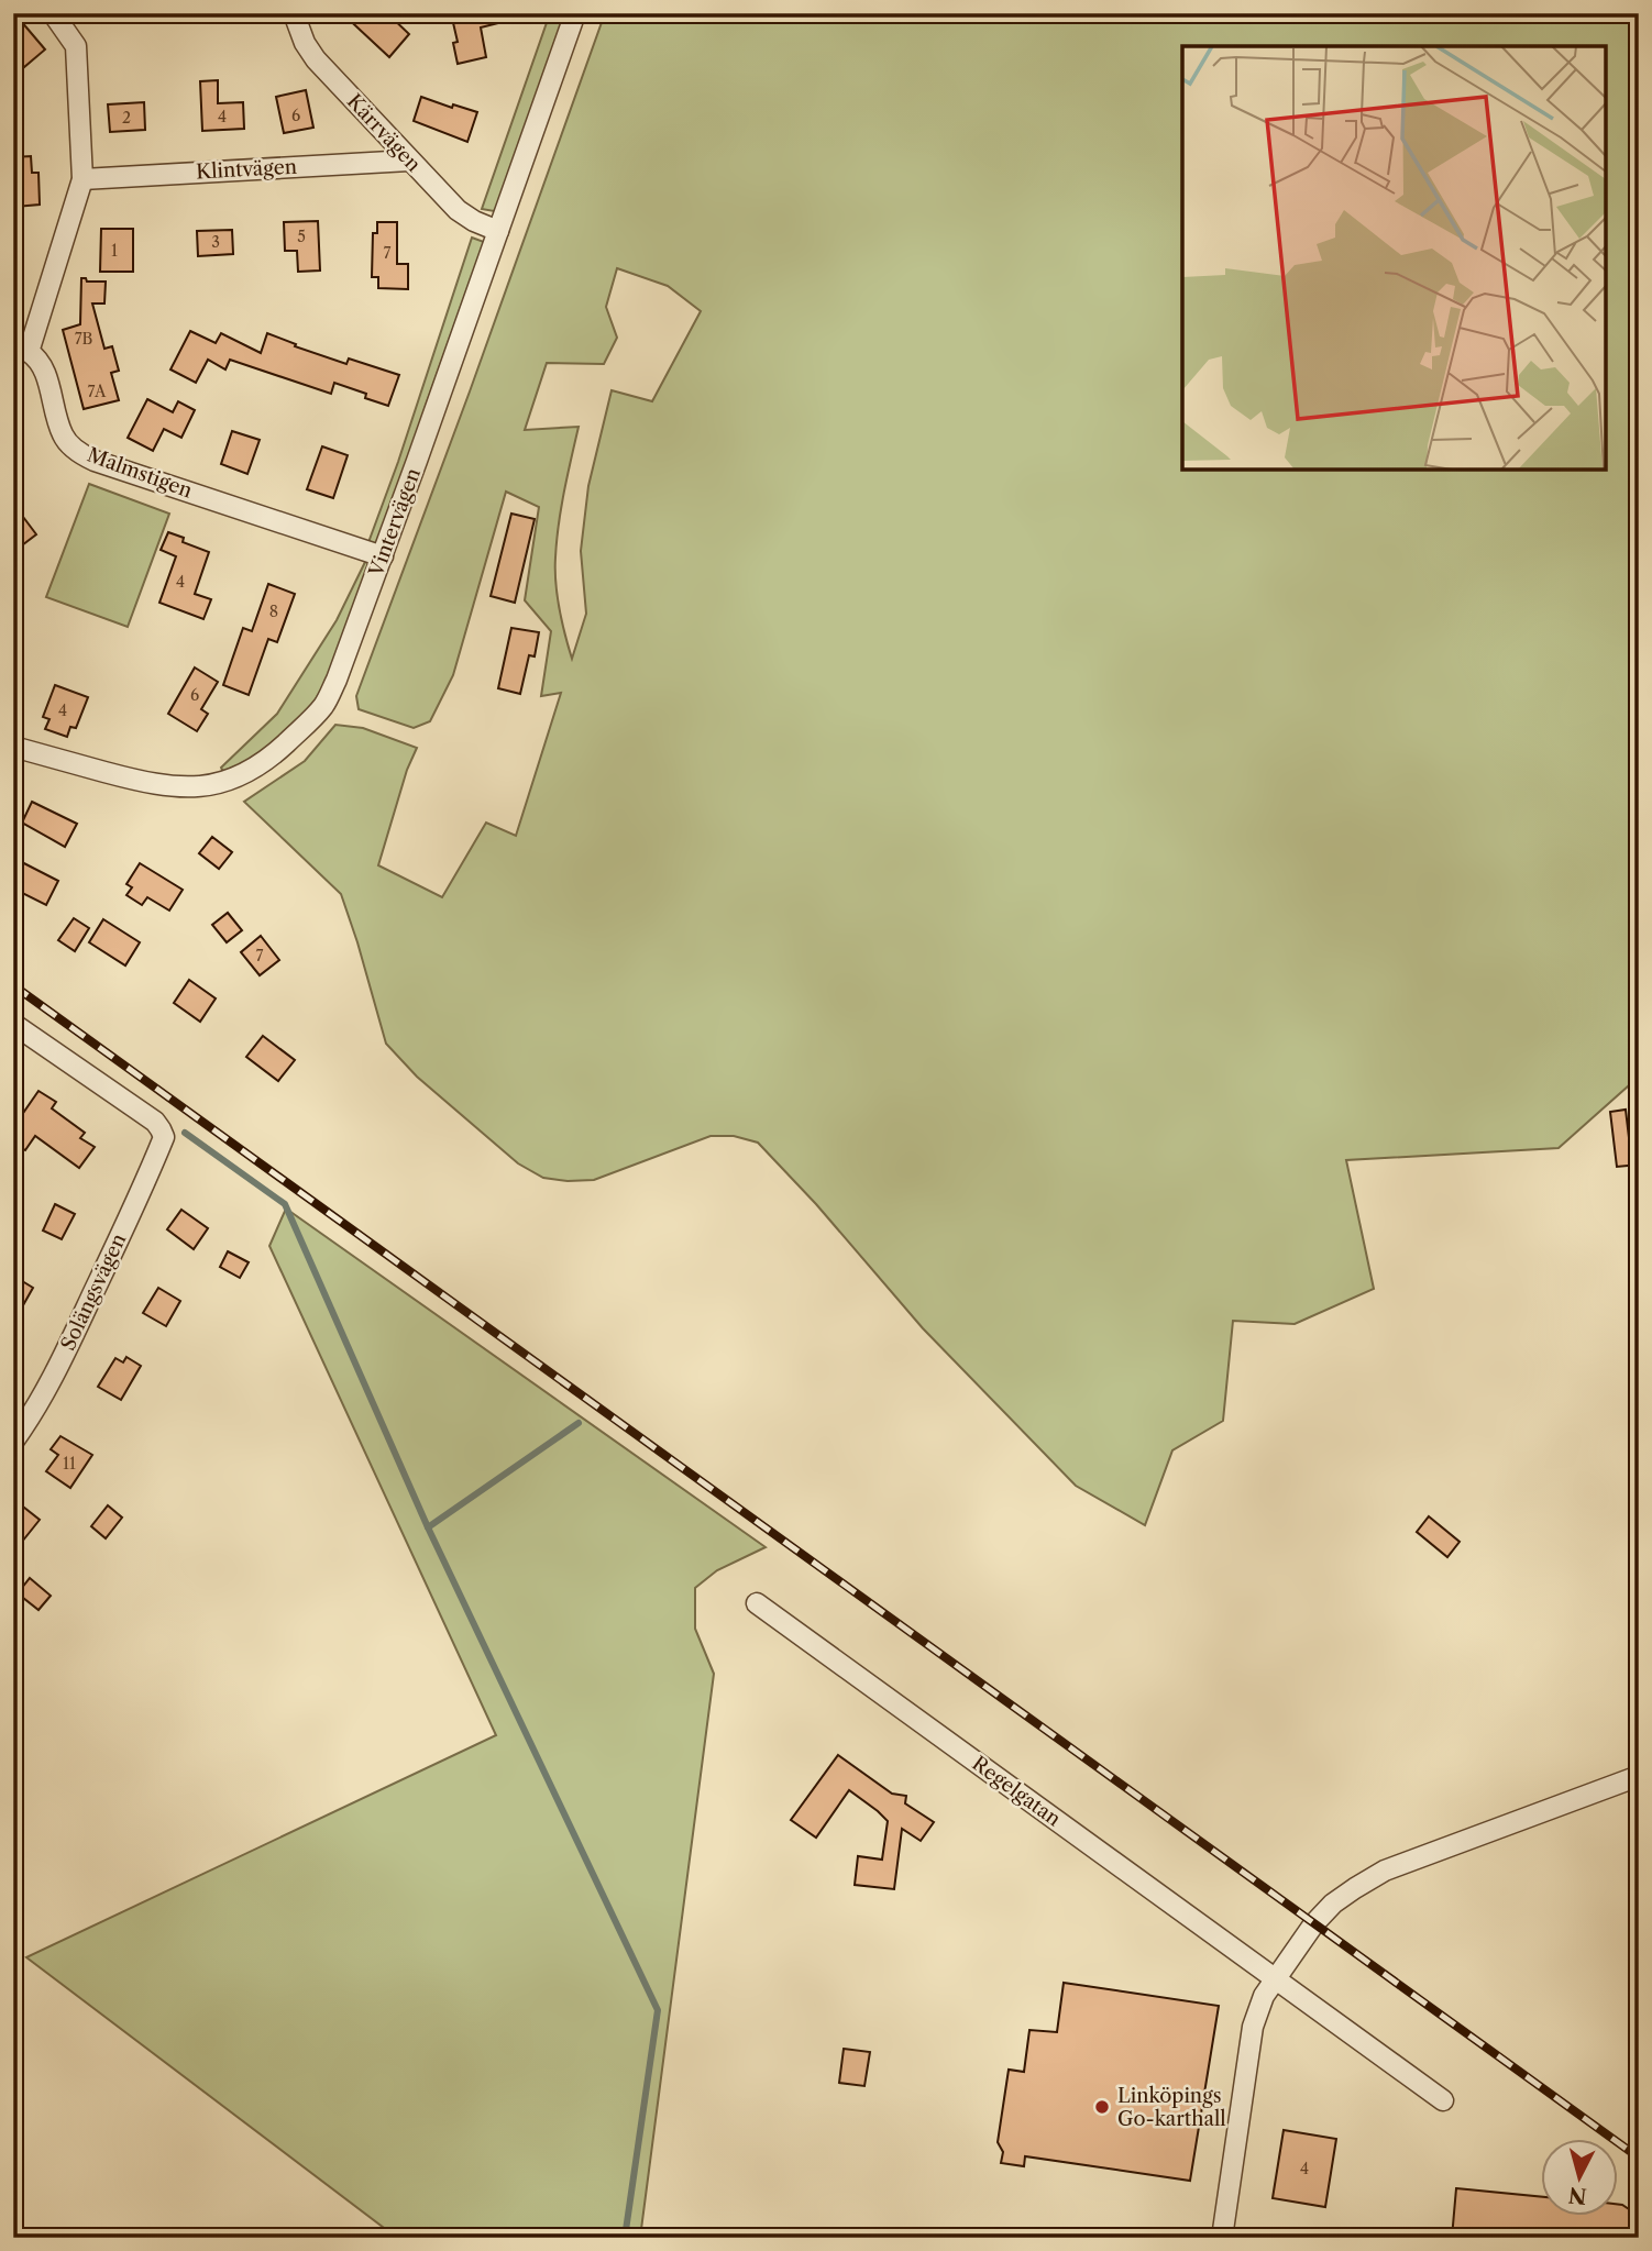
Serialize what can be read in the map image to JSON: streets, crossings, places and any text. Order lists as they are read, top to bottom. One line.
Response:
{"streets":{"street":["Kärrvägen","Klintvägen","Malmstigen","Vintervägen","Solängsvägen","Regelgatan"]},"crossings":[["Kärrvägen","Klintvägen"],["Kärrvägen","Vintervägen"],["Klintvägen","Malmstigen"],["Malmstigen","Vintervägen"]],"places":["Linköpings Go-karthall"],"house_numbers":["6","4","2","5","3","1","7","7B","7A","4","8","6","4","7","11","4"],"north":"bottom"}
